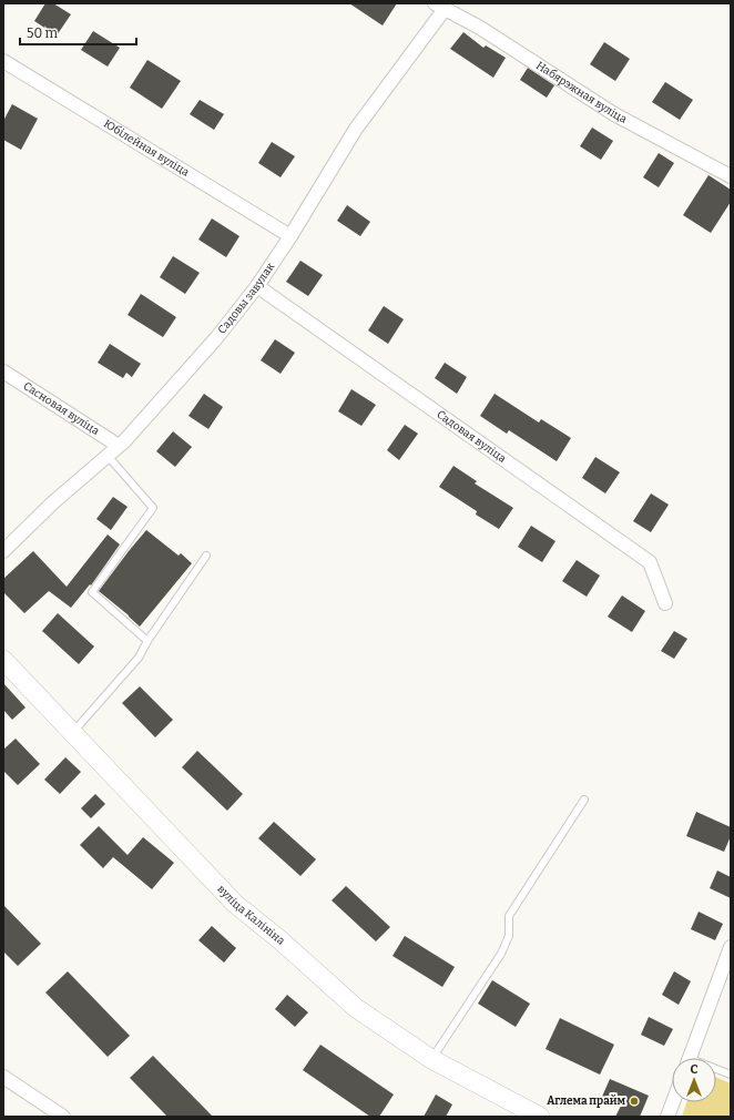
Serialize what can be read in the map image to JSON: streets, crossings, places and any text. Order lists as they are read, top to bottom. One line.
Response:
{"streets":{"street":["Набярэжная вуліца","Юбілейная вуліца","Садовы завулак","Сасновая вуліца","Садовая вуліца","вуліца Калініна"]},"crossings":[["Набярэжная вуліца","Садовы завулак"],["Юбілейная вуліца","Садовы завулак"],["Садовы завулак","Сасновая вуліца"],["Садовы завулак","Садовая вуліца"]],"places":["Аглема прайм"],"scale_bar":"50 m","north":"top"}
